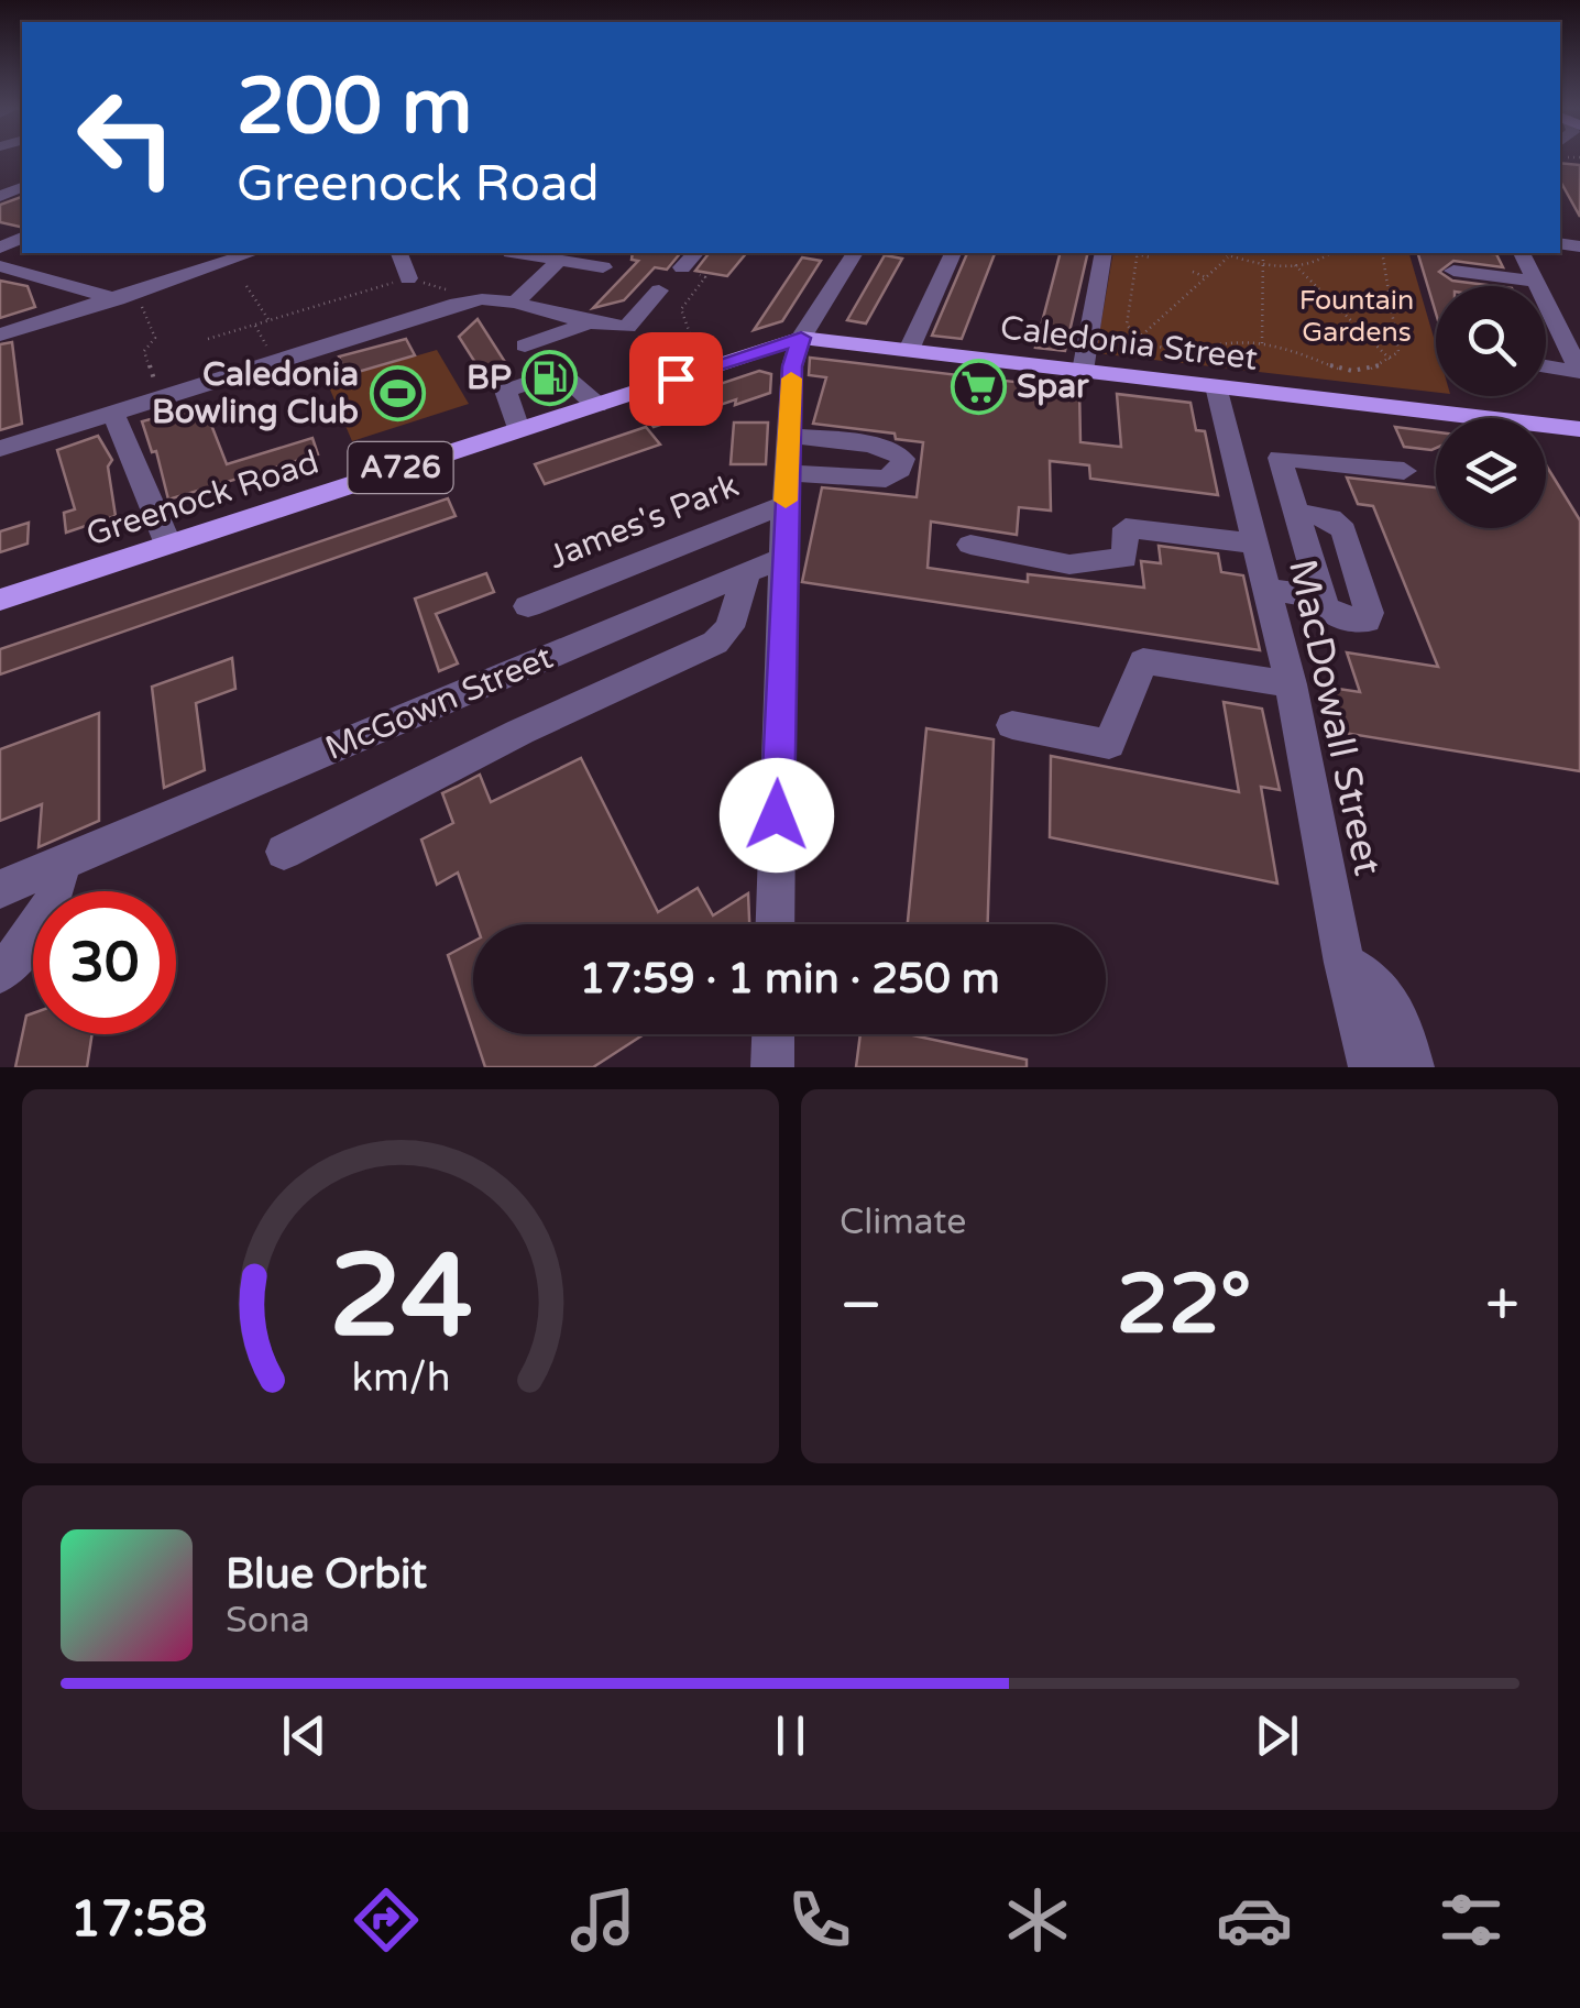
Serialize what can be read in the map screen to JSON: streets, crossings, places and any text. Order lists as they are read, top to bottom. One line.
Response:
{"streets":{"main road":["Caledonia Street","A726","Greenock Road"],"street":["James's Park","McGown Street","MacDowall Street"]},"crossings":[["Caledonia Street","Greenock Road"],["Caledonia Street","MacDowall Street"]],"parks":["Fountain Gardens"],"places":{"fuel station":["BP"],"supermarket":["Spar"],"sports":["Caledonia Bowling Club"]},"page":{"turn":["200 m","Greenock Road"],"limit":"30","trip":"17:59 · 1 min · 250 m","tile":"Climate","heat":["−","22°","+"],"song":["Blue Orbit","Sona"],"tabs":"17:58","gauge":["24","km/h"]}}
